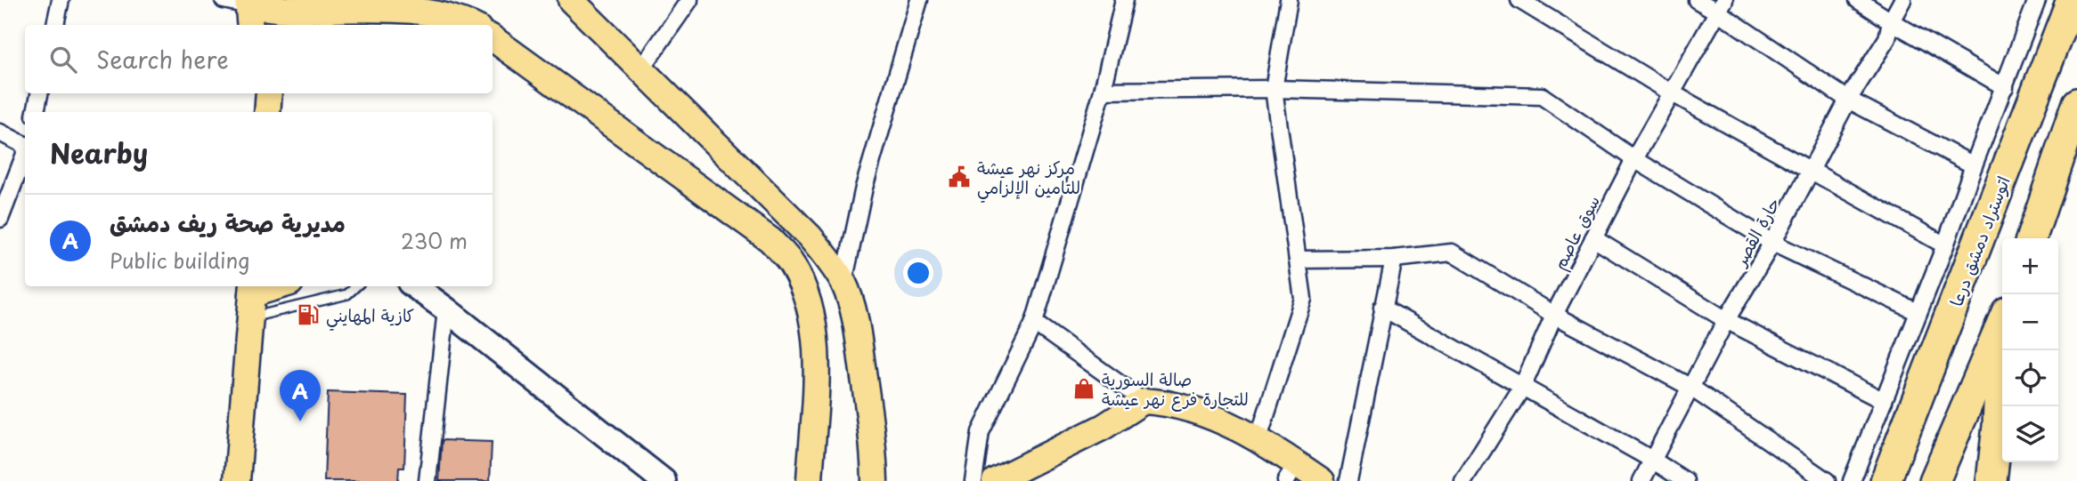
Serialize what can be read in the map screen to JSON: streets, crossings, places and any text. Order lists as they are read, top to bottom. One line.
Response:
{"streets":{"highway":["اتوستراد دمشق درعا"],"street":["حارة القصر","سوق عاصم"]},"places":{"public building":["مركز نهر عيشة للتامين الإلزامي"],"fuel station":["كازية المهايني"],"shop":["صالة السورية للتجارة فرع نهر عيشة"]},"page":{"search":"Search here","heading":"Nearby","list":[{"mark":"A","name":"مديرية صحة ريف دمشق","note":"Public building","value":"230 m"}],"map_buttons":["+","−"],"pins":"A"}}
